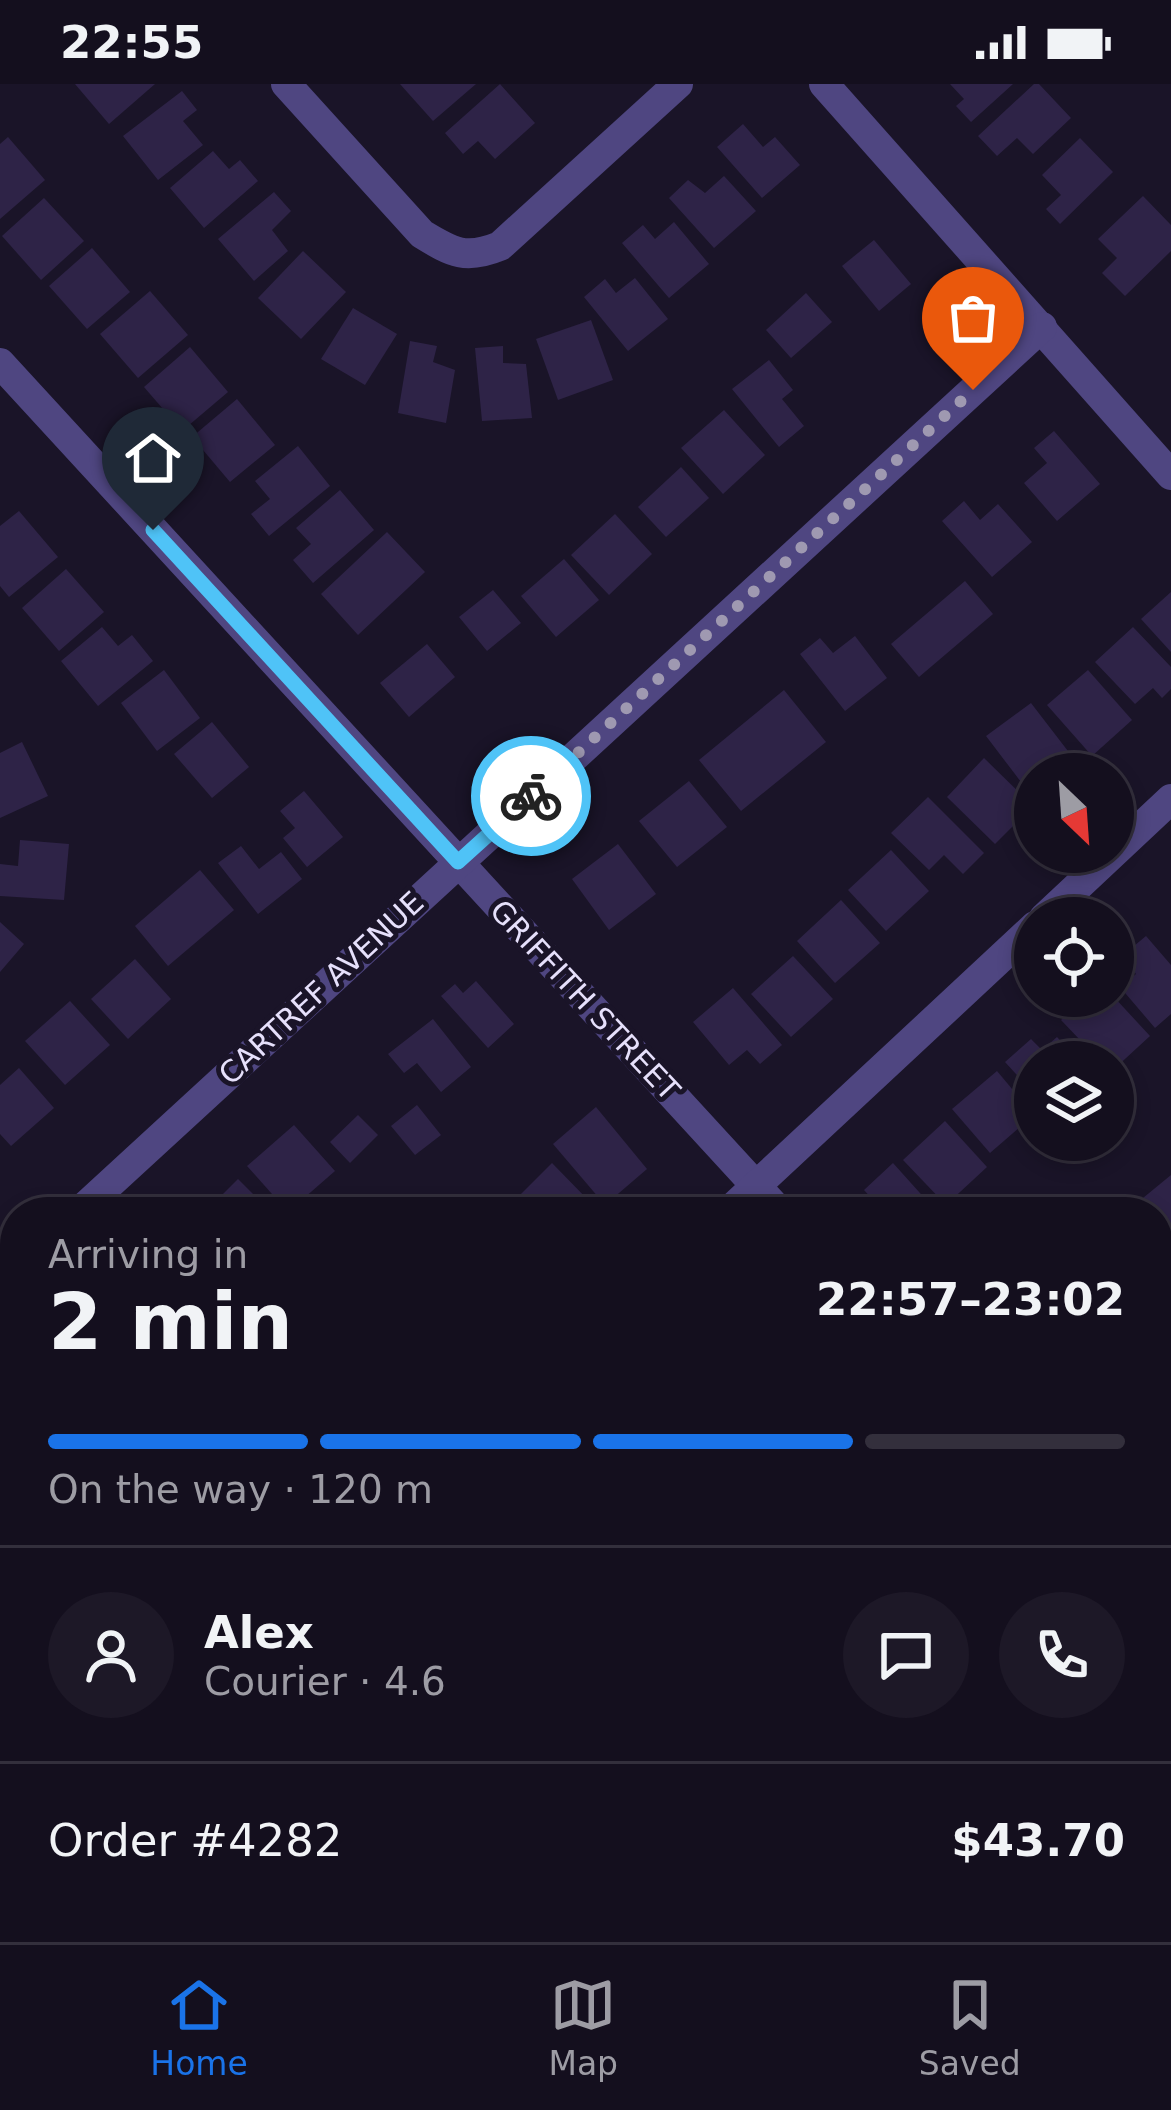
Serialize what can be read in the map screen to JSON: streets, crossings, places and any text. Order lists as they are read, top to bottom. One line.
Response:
{"streets":{"street":["CARTREF AVENUE","GRIFFITH STREET"]},"crossings":[["CARTREF AVENUE","GRIFFITH STREET"]],"north":"bottom right","page":{"status":"22:55","heading":["2 min","Arriving in","22:57–23:02"],"panel":["Alex","Courier · 4.6","Order #4282","$43.70"],"bar":"On the way · 120 m","tabs":["Home","Map","Saved"]}}
